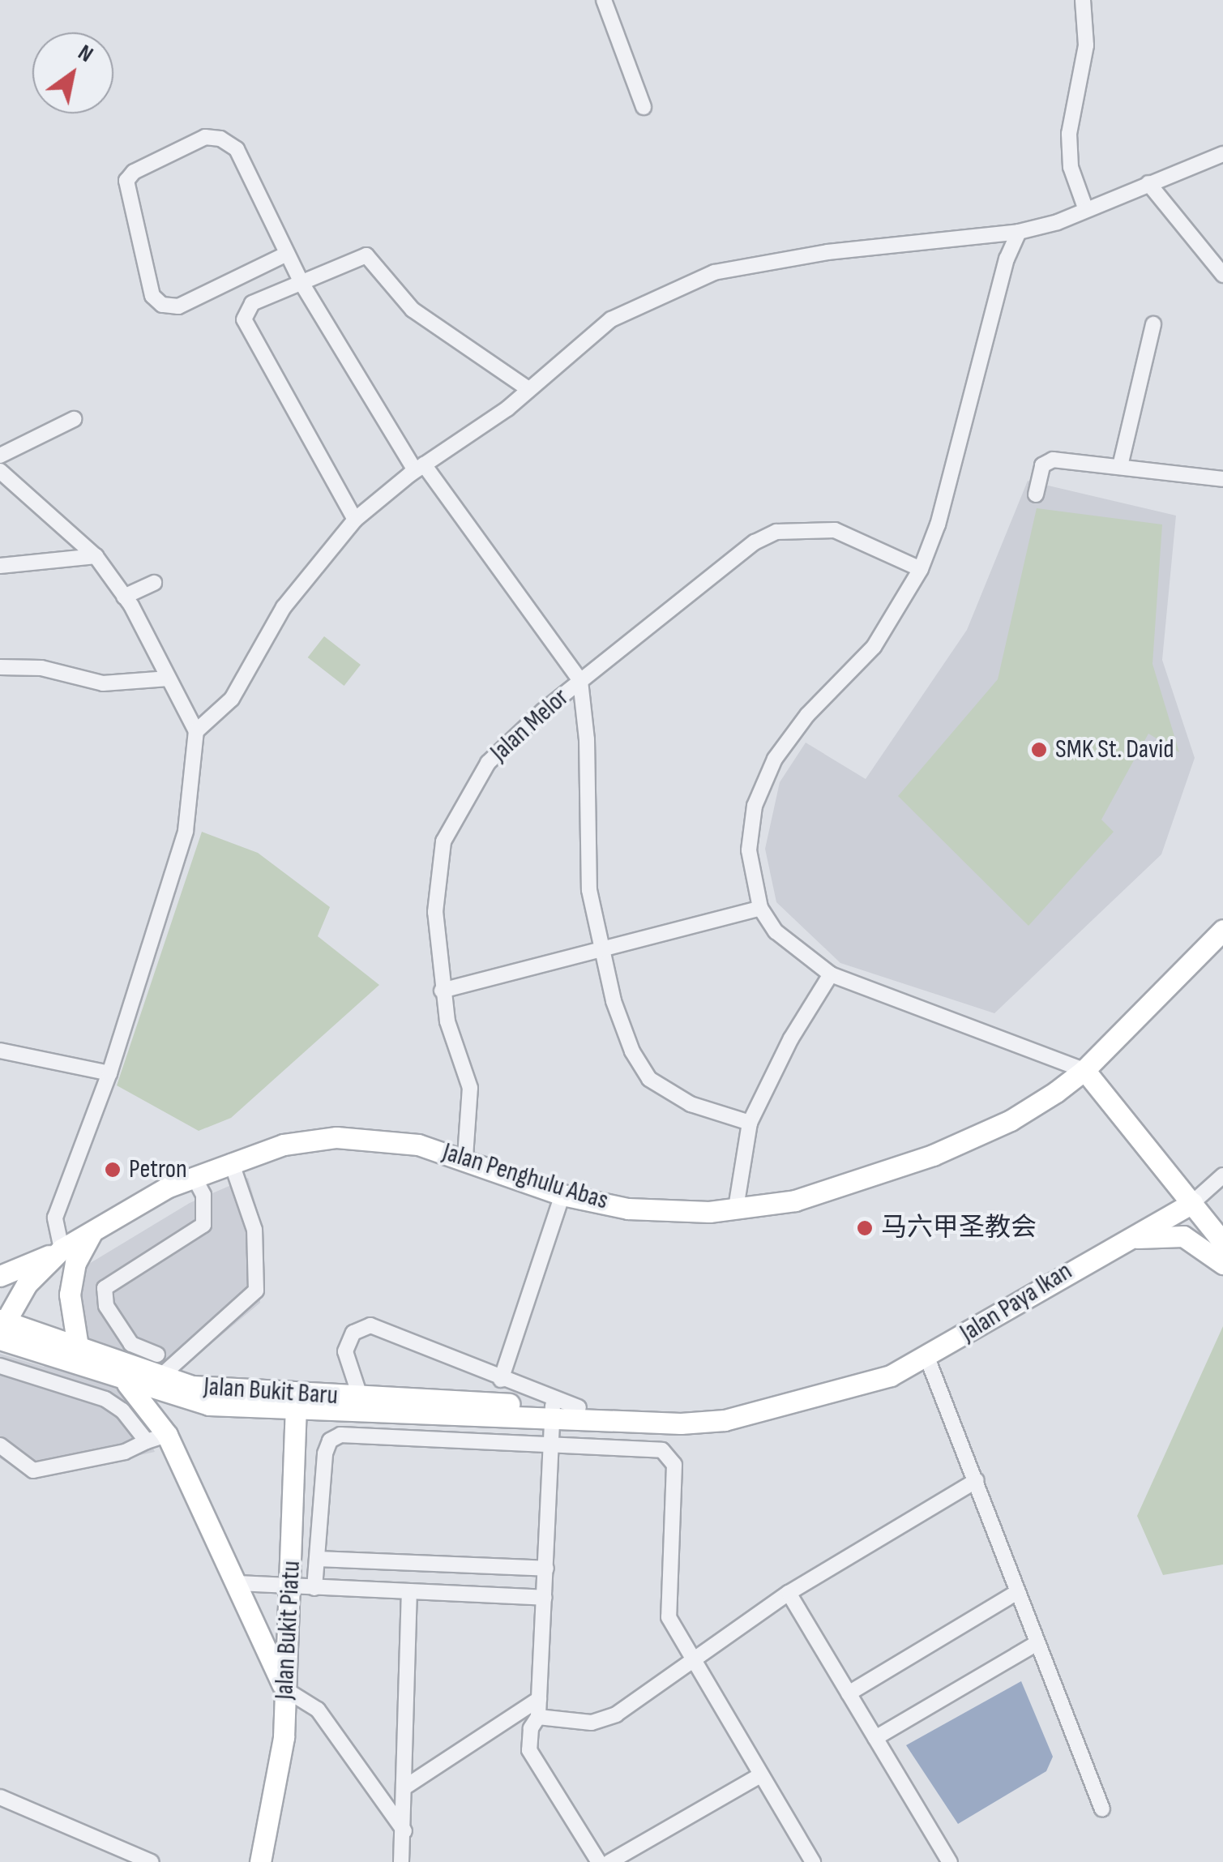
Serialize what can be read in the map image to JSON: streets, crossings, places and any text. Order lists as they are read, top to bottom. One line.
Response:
{"streets":{"main road":["Jalan Penghulu Abas","Jalan Paya Ikan","Jalan Bukit Baru","Jalan Bukit Piatu"],"street":["Jalan Melor"]},"crossings":[["Jalan Melor","Jalan Penghulu Abas"],["Jalan Penghulu Abas","Jalan Bukit Baru"],["Jalan Paya Ikan","Jalan Bukit Baru"],["Jalan Bukit Baru","Jalan Bukit Piatu"]],"places":["SMK St. David","Petron","马六甲圣教会"],"north":"top right"}
